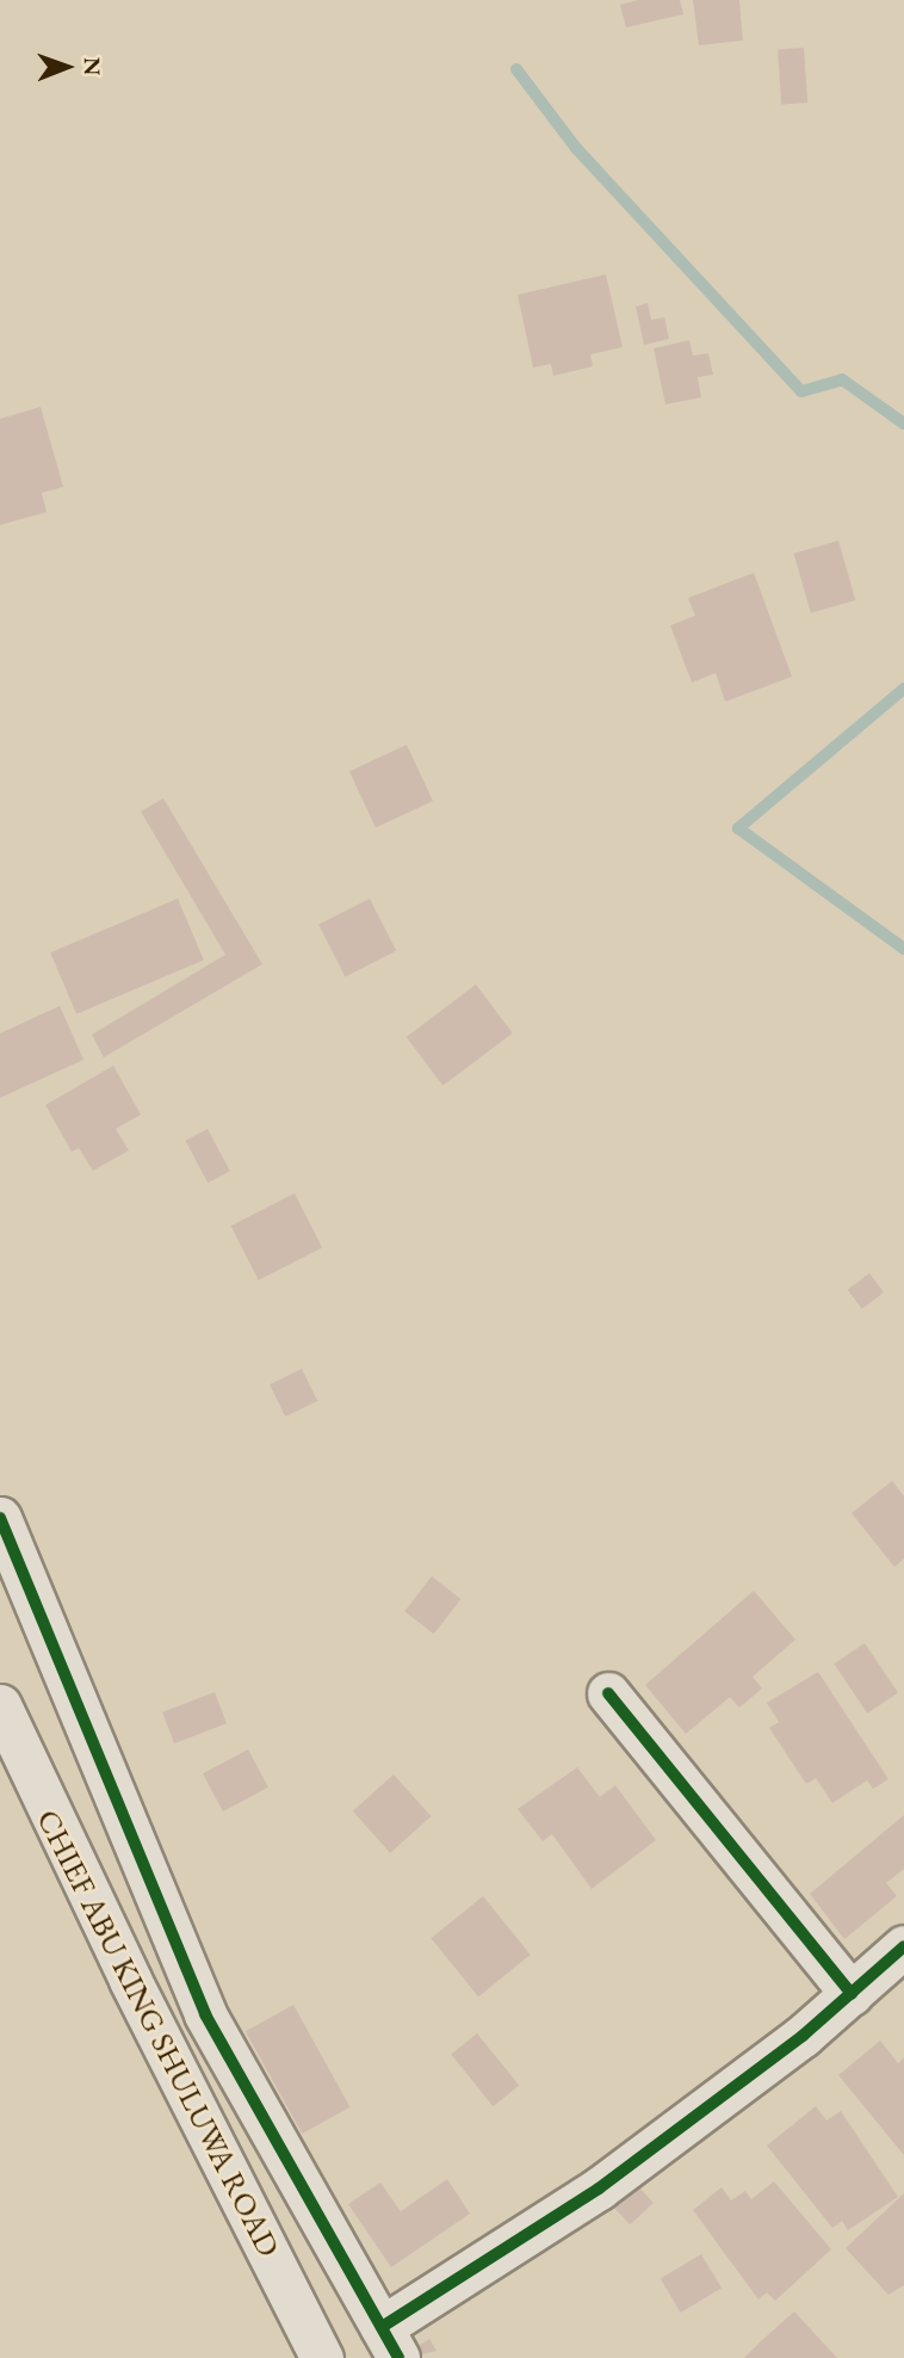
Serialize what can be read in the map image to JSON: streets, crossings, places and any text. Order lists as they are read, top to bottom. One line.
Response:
{"streets":{"street":["CHIEF ABU KING SHULUWA ROAD"]},"north":"right"}
